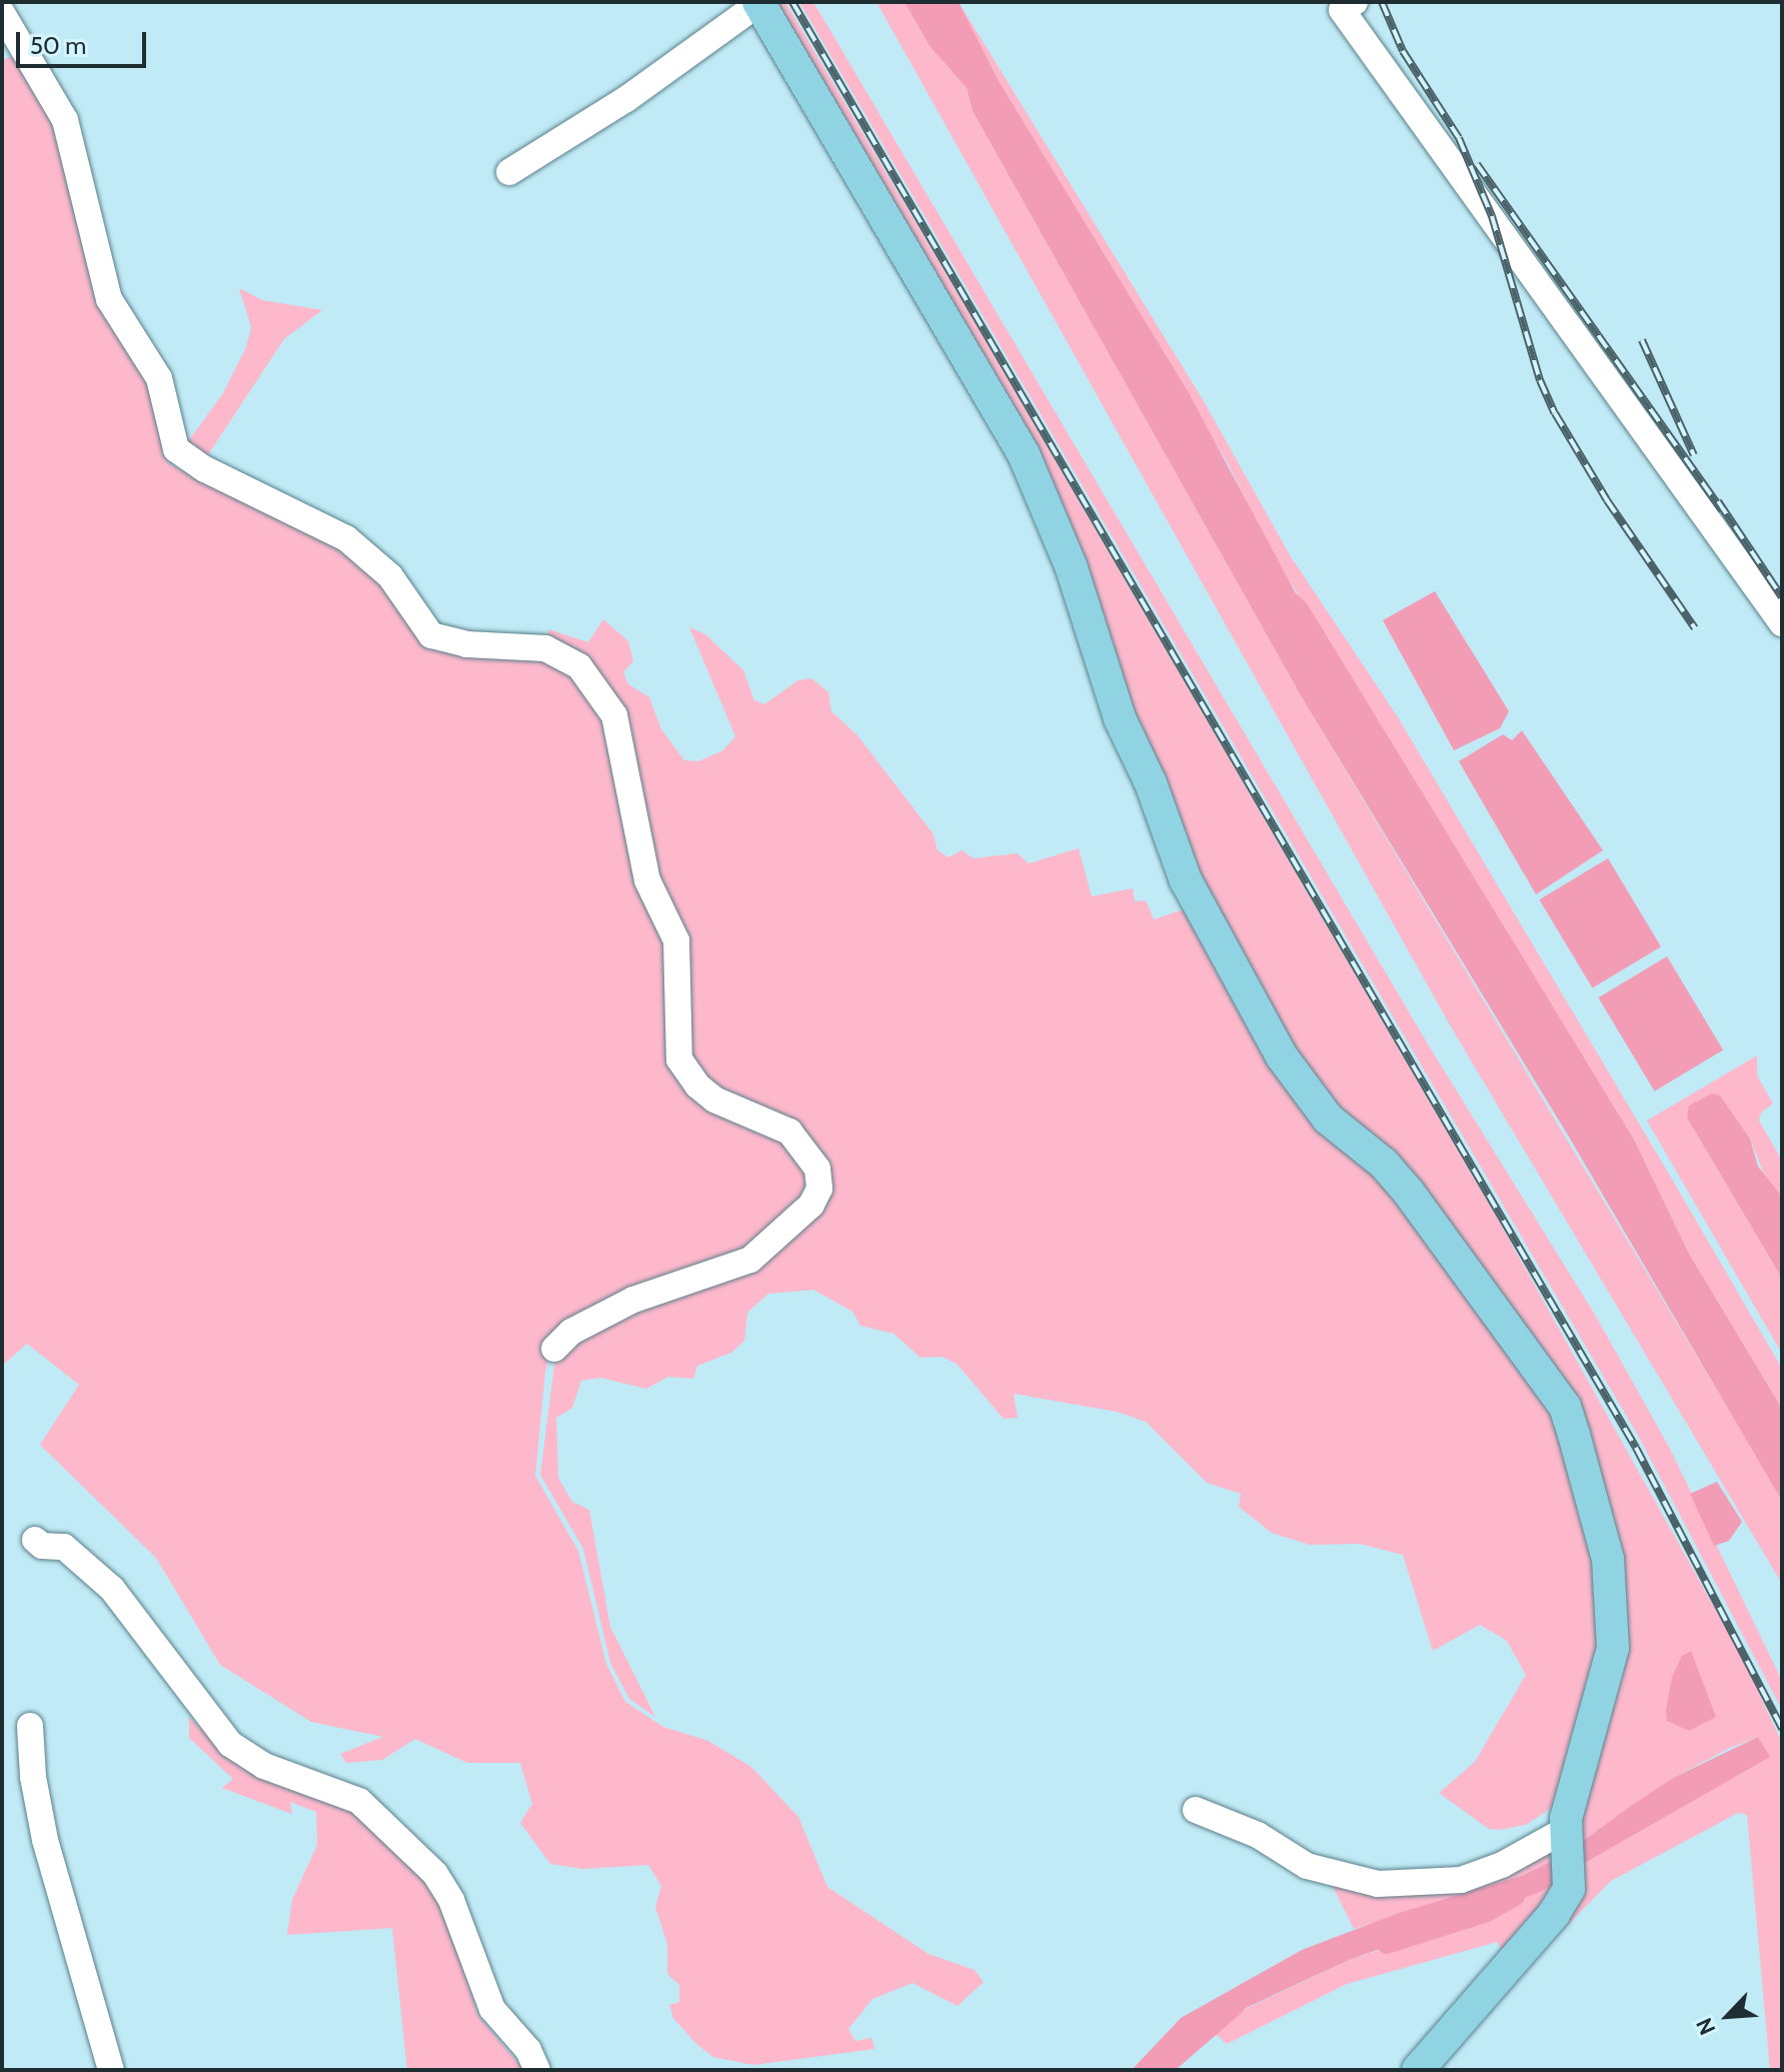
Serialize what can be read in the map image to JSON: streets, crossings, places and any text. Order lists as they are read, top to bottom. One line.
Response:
{"scale_bar":"50 m","north":"bottom left"}
